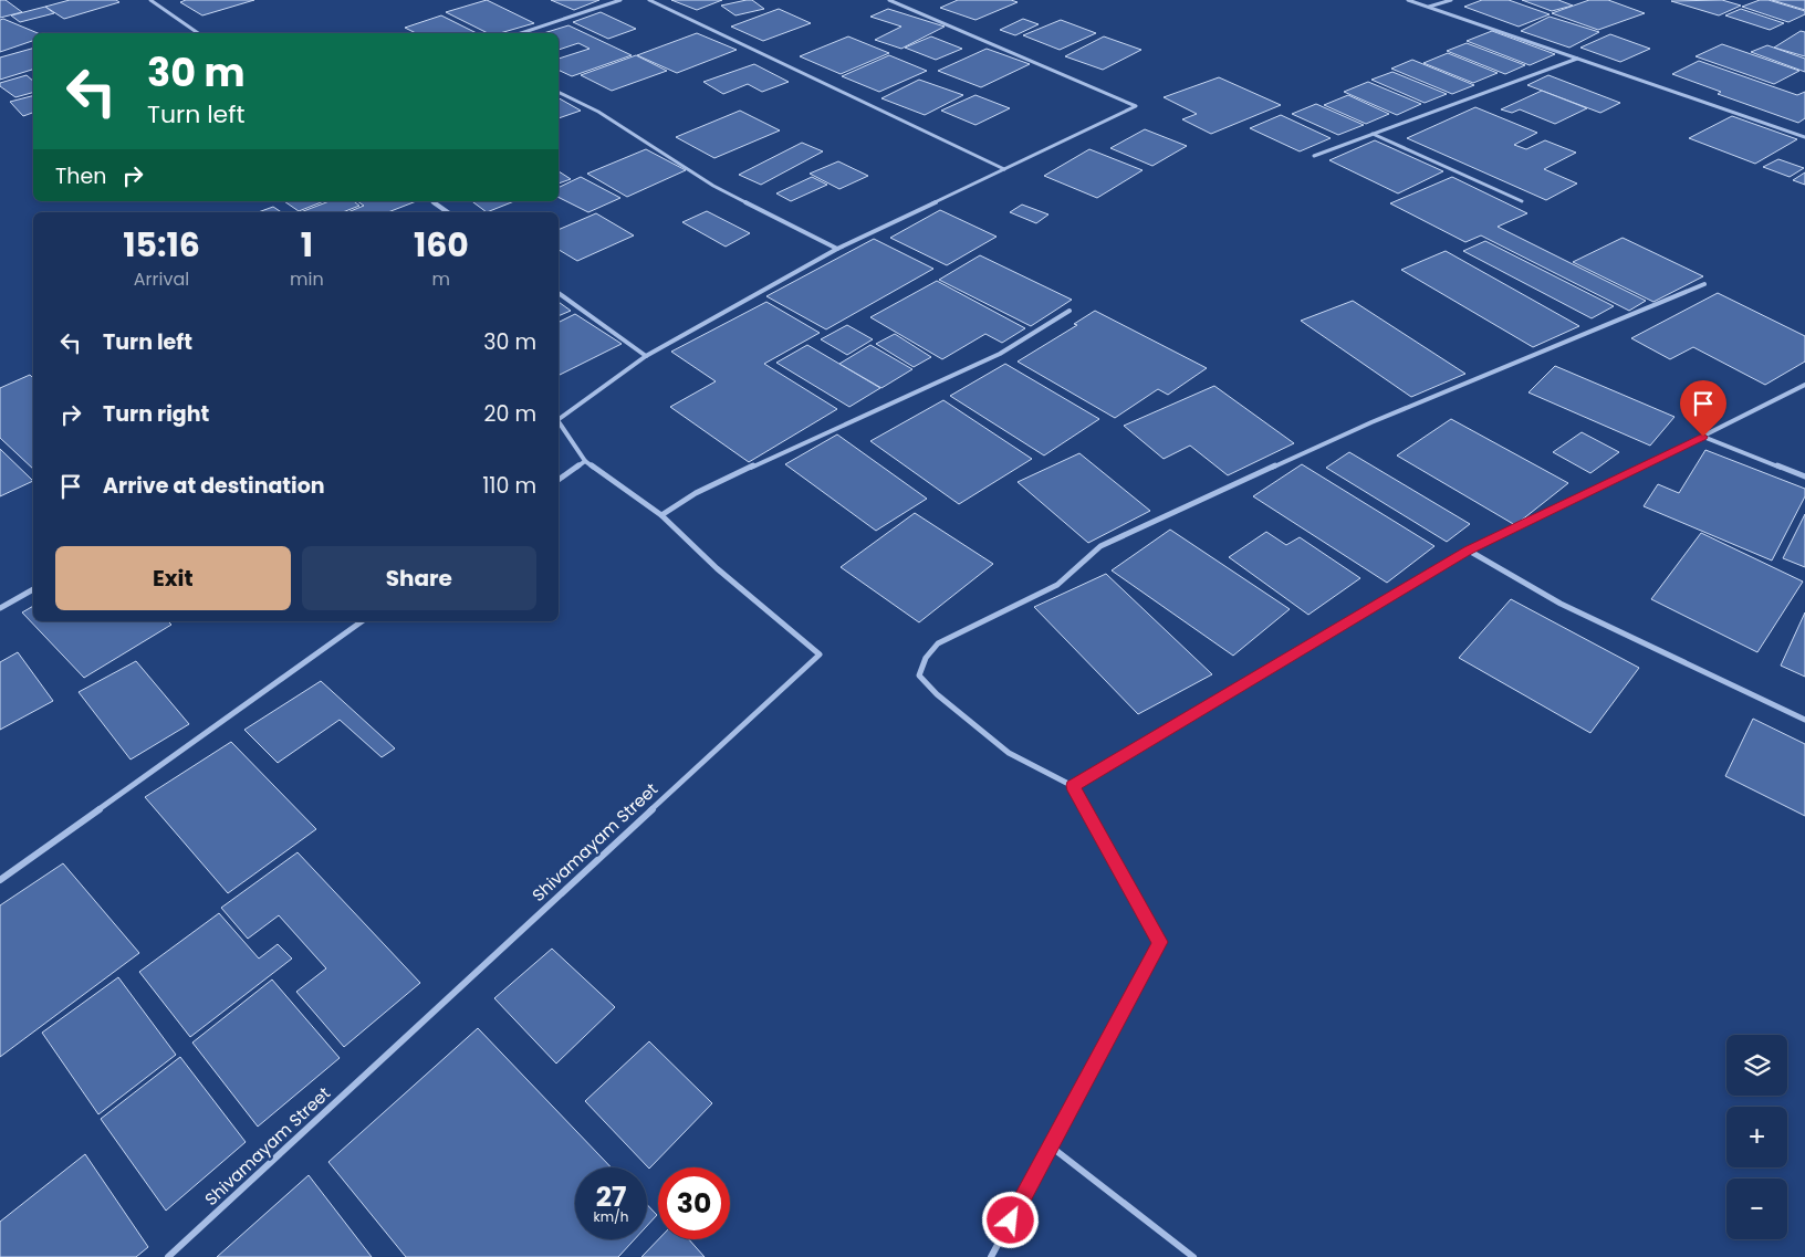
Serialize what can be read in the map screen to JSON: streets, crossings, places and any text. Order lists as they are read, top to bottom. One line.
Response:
{"streets":{"street":["Shivamayam Street"]},"page":{"turn":["30 m","Turn left"],"then":"Then","eta":["15:16","Arrival","1","min","160","m"],"list":[{"name":"Turn left","value":"30 m"},{"name":"Turn right","value":"20 m"},{"name":"Arrive at destination","value":"110 m"}],"buttons":["Exit","Share"],"map_buttons":["+","−"],"speed":"27 km/h","limit":"30"}}
